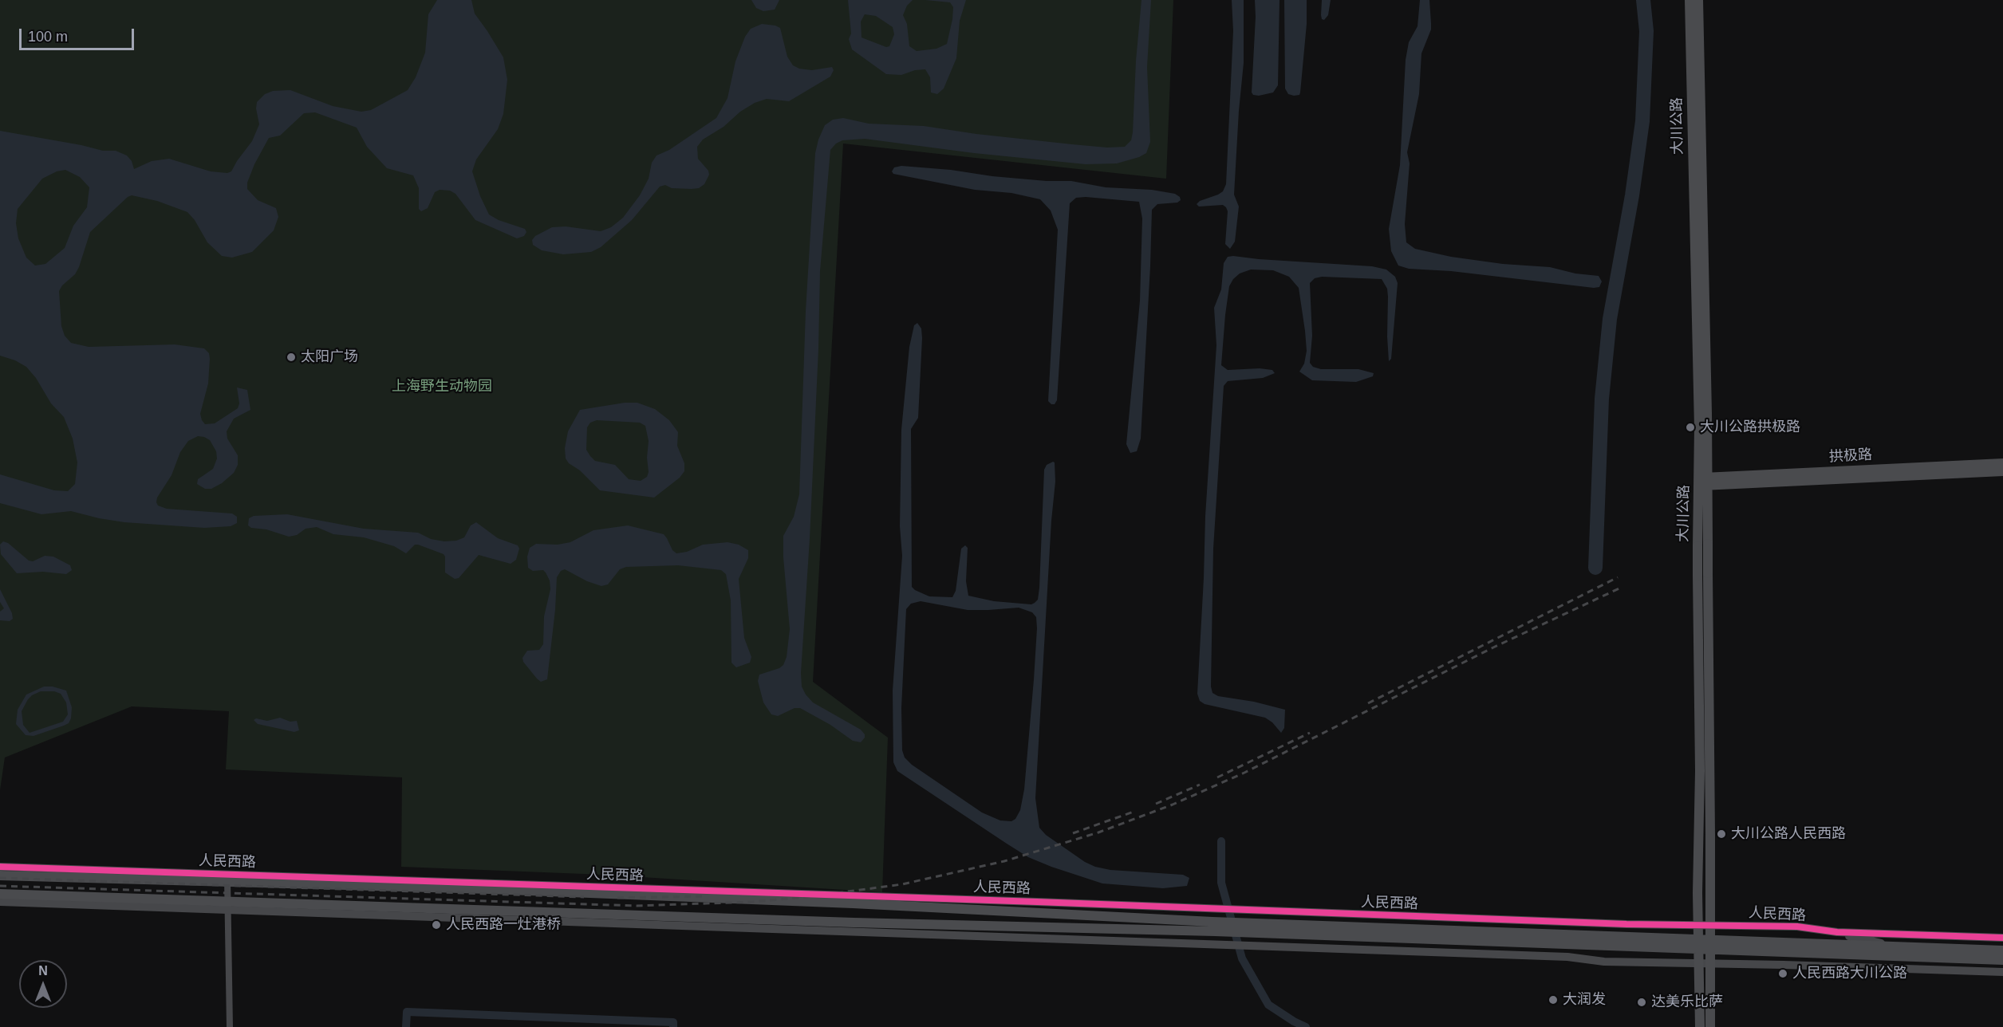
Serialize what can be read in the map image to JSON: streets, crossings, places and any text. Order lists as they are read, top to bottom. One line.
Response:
{"streets":{"main road":["大川公路","拱极路","人民西路"]},"crossings":[["大川公路","拱极路"],["大川公路","人民西路"]],"parks":["上海野生动物园"],"places":["太阳广场","大川公路拱极路","大川公路人民西路","人民西路一灶港桥","人民西路大川公路","大润发","达美乐比萨"],"scale_bar":"100 m","north":"top"}
